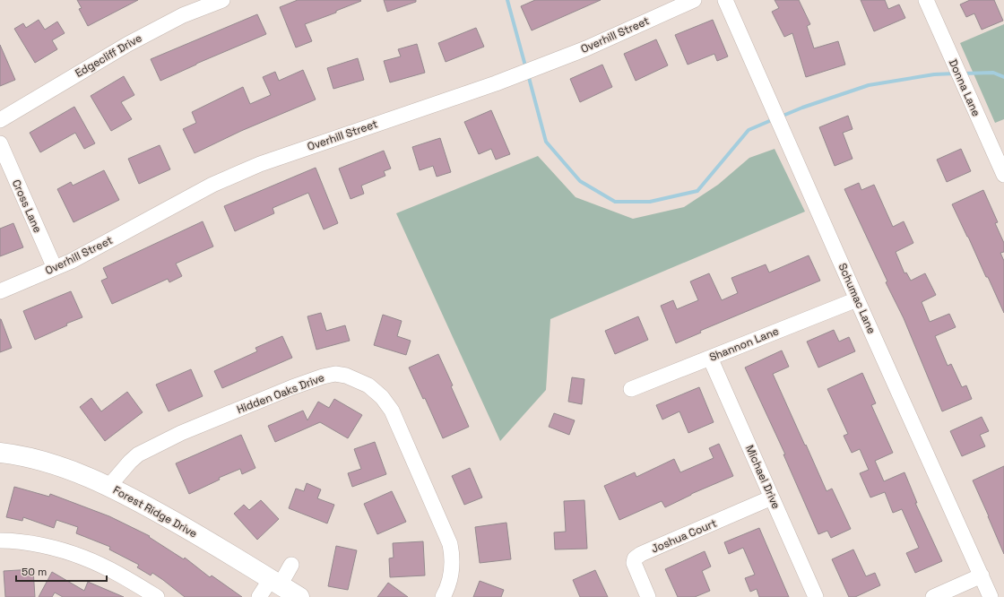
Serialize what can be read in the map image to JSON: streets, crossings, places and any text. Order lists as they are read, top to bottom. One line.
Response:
{"streets":{"main road":["Forest Ridge Drive"],"street":["Overhill Street","Edgecliff Drive","Donna Lane","Cross Lane","Schumac Lane","Shannon Lane","Hidden Oaks Drive","Michael Drive","Joshua Court"]},"crossings":[["Overhill Street","Cross Lane"],["Schumac Lane","Shannon Lane"],["Shannon Lane","Michael Drive"],["Hidden Oaks Drive","Forest Ridge Drive"],["Michael Drive","Joshua Court"]],"scale_bar":"50 m"}
